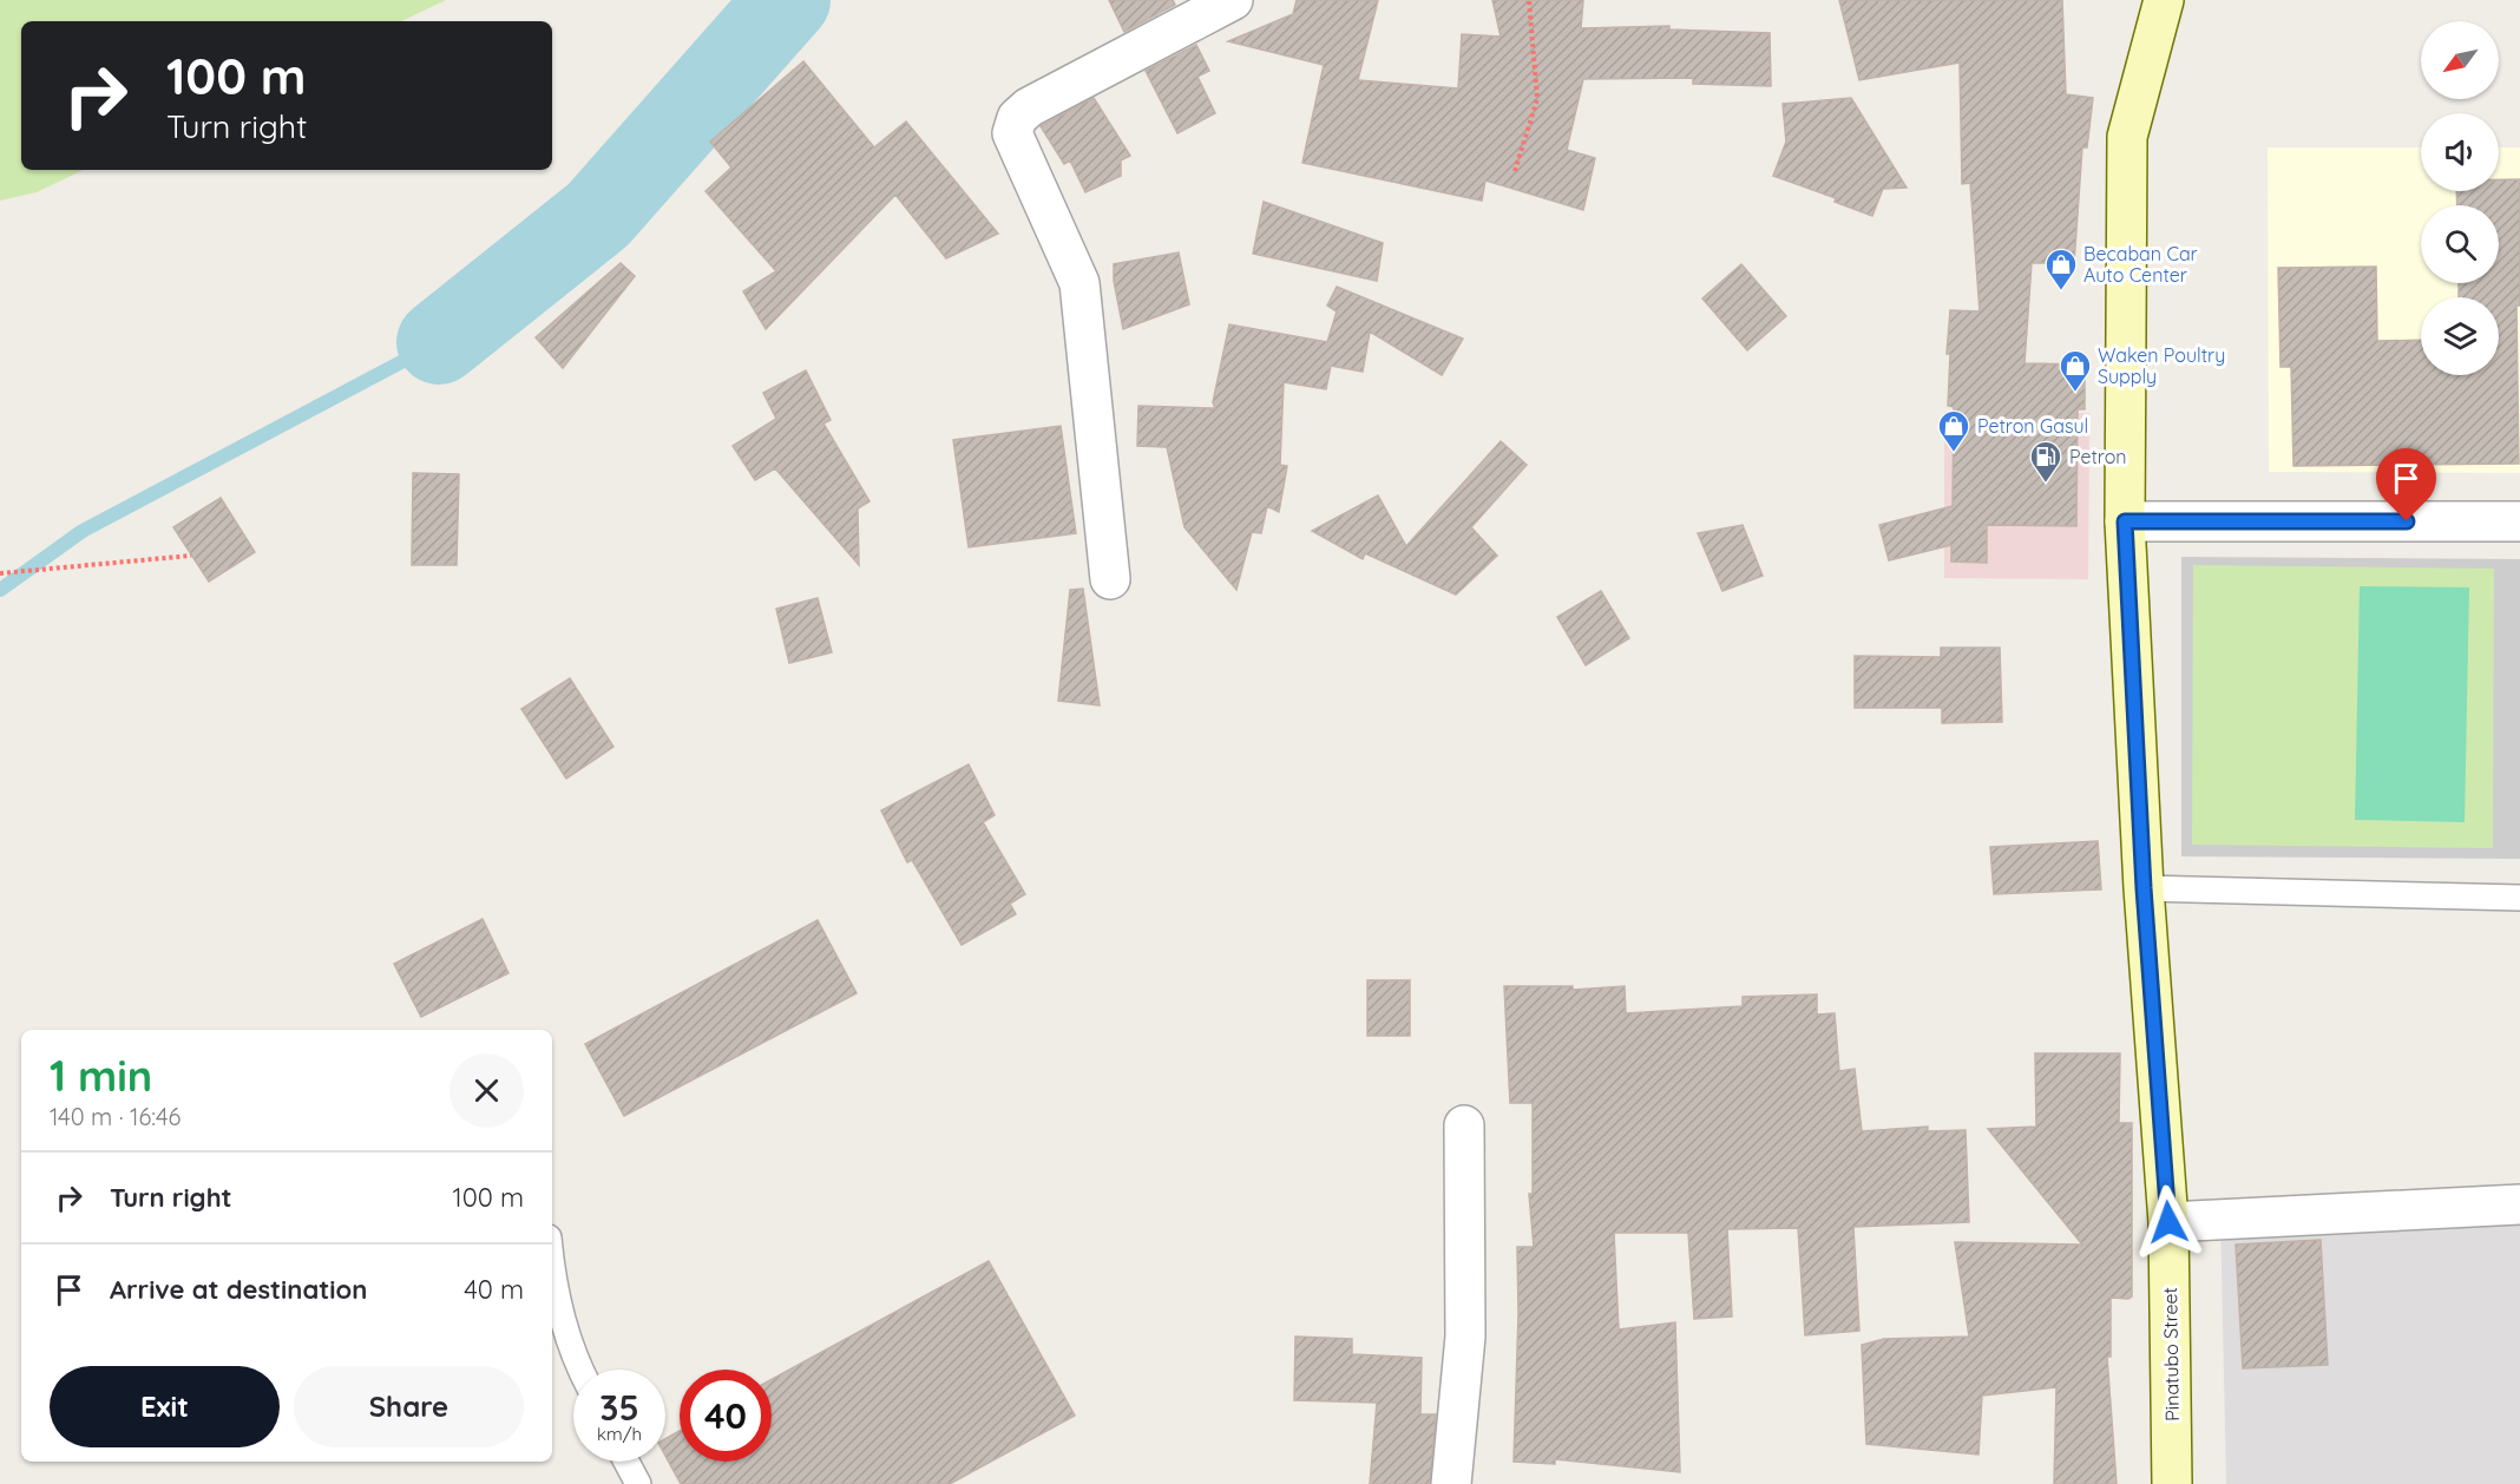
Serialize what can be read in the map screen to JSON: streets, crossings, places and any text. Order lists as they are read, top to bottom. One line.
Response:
{"streets":{"street":["Pinatubo Street"]},"places":{"shop":["Becaban Car Auto Center","Waken Poultry Supply","Petron Gasul"],"fuel station":["Petron"]},"north":"bottom left","page":{"turn":["100 m","Turn right"],"heading":["1 min","140 m · 16:46"],"list":[{"name":"Turn right","value":"100 m"},{"name":"Arrive at destination","value":"40 m"}],"buttons":["Exit","Share"],"speed":"35 km/h","limit":"40"}}
